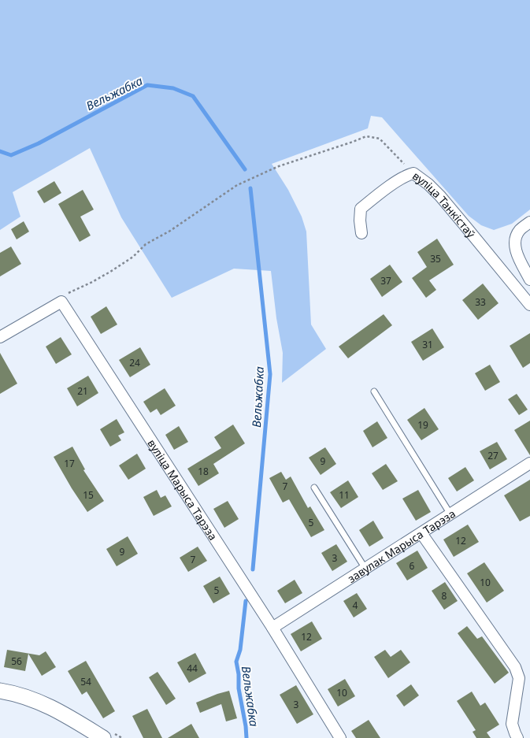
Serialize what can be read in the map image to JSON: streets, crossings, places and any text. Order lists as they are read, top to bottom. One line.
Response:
{"streets":{"street":["вуліца Танкістаў","вуліца Марыса Тарэза","завулак Марыса Тарэза"]},"crossings":[["вуліца Марыса Тарэза","завулак Марыса Тарэза"]],"water":["Вельжабка"],"house_numbers":["35","37","33","31","24","21","19","27","9","17","18","7","15","11","5","12","9","3","7","6","10","5","8","4","12","56","44","54","10","3"]}
